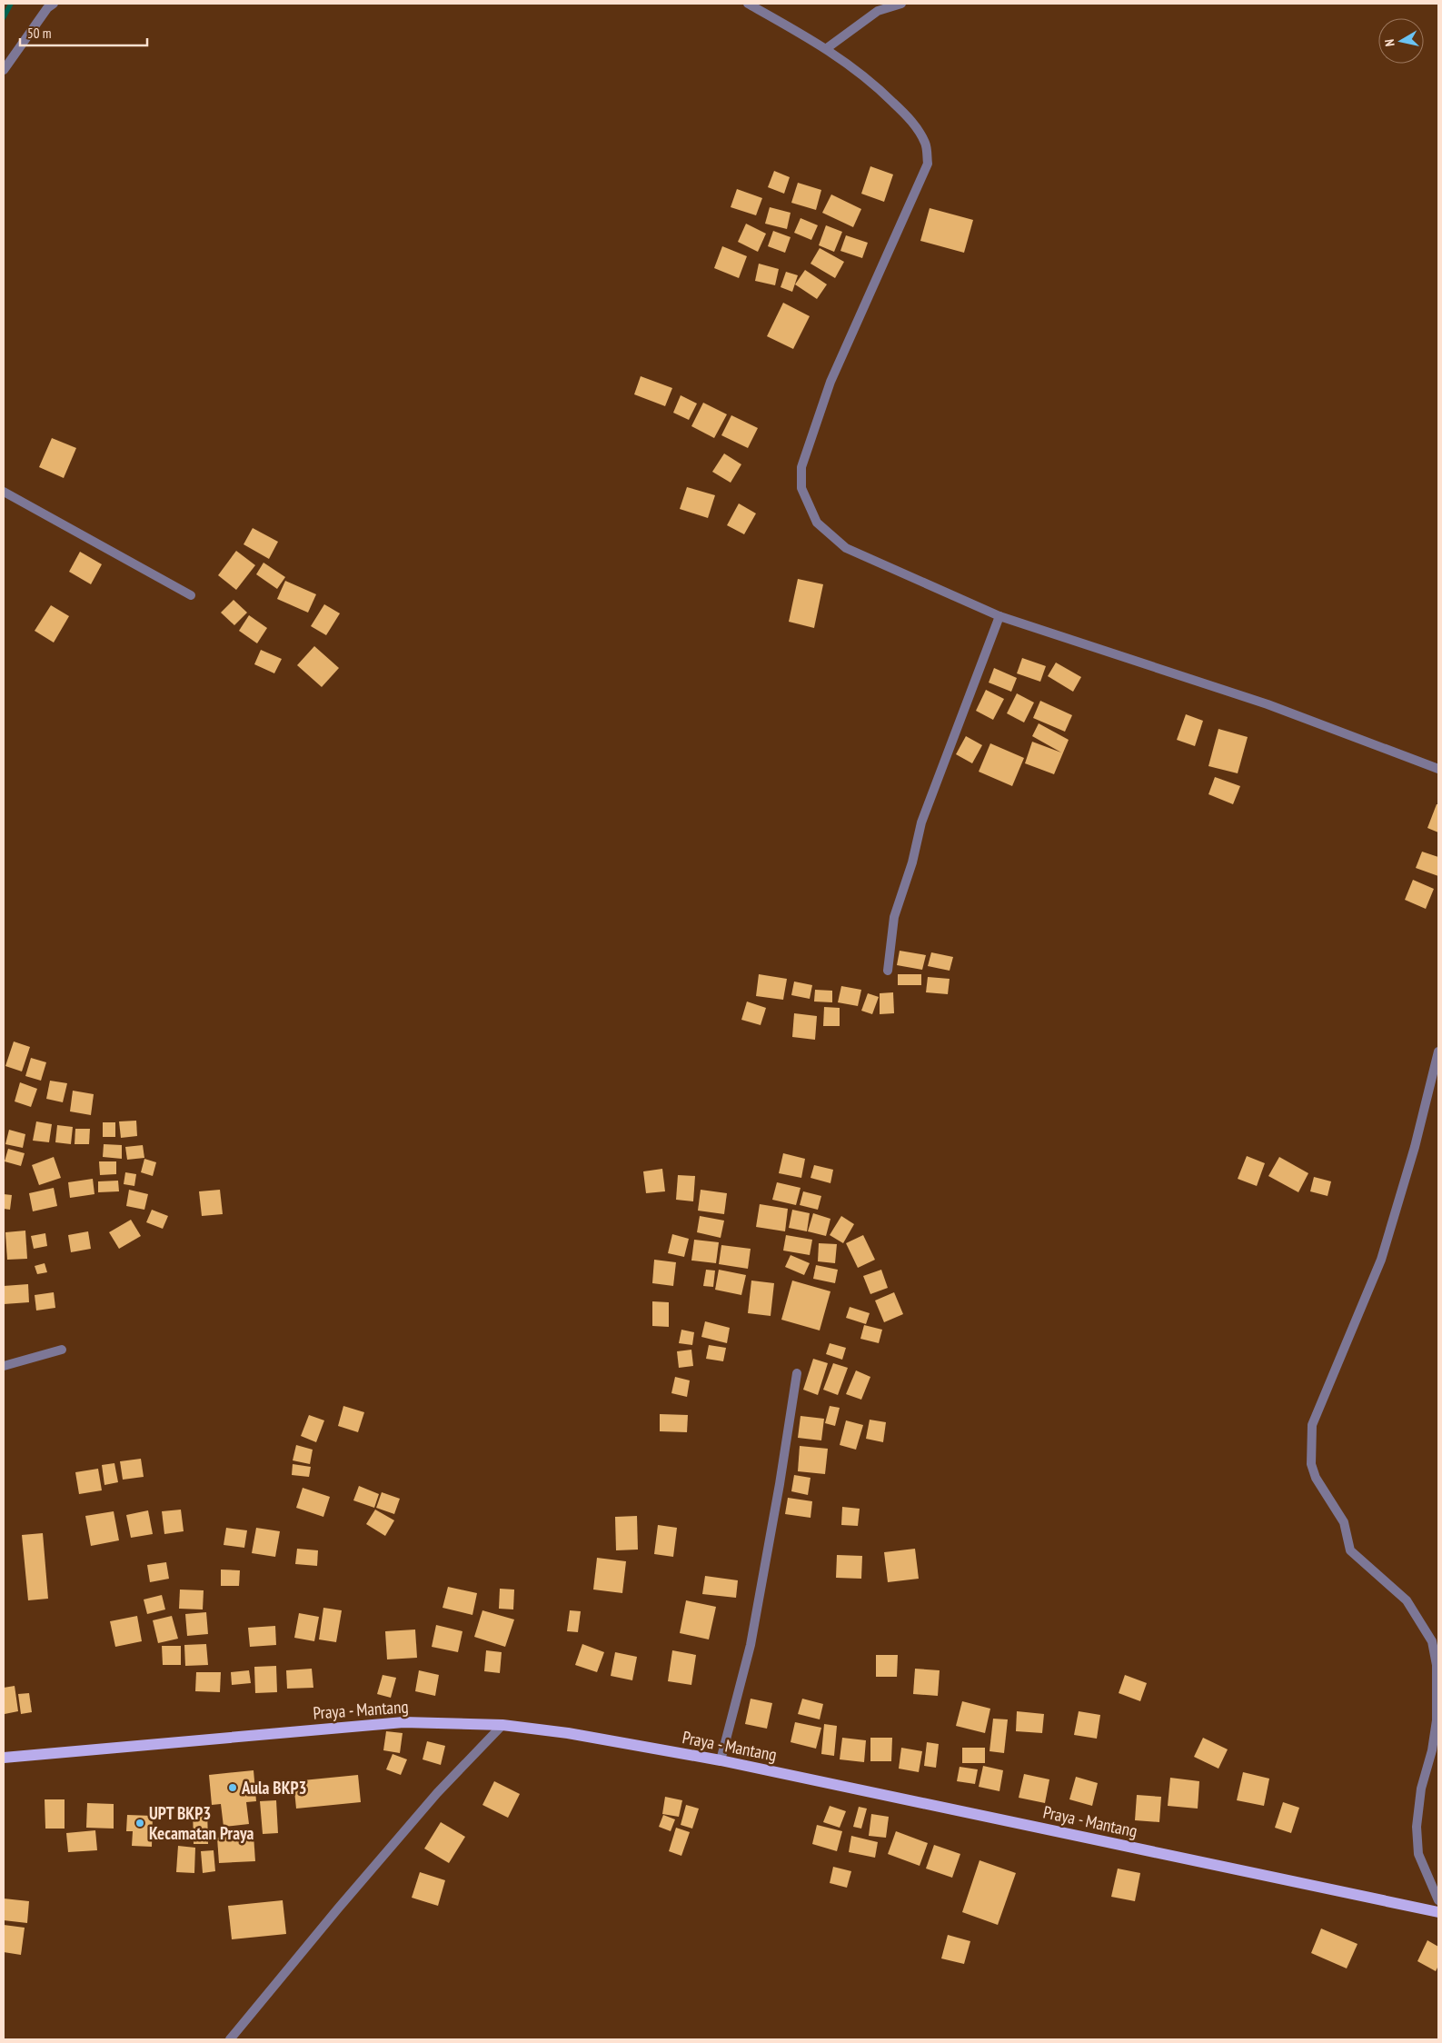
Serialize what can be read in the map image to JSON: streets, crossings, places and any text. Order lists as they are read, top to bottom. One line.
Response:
{"streets":{"main road":["Praya - Mantang"]},"places":["Aula BKP3","UPT BKP3 Kecamatan Praya"],"scale_bar":"50 m","north":"left"}
